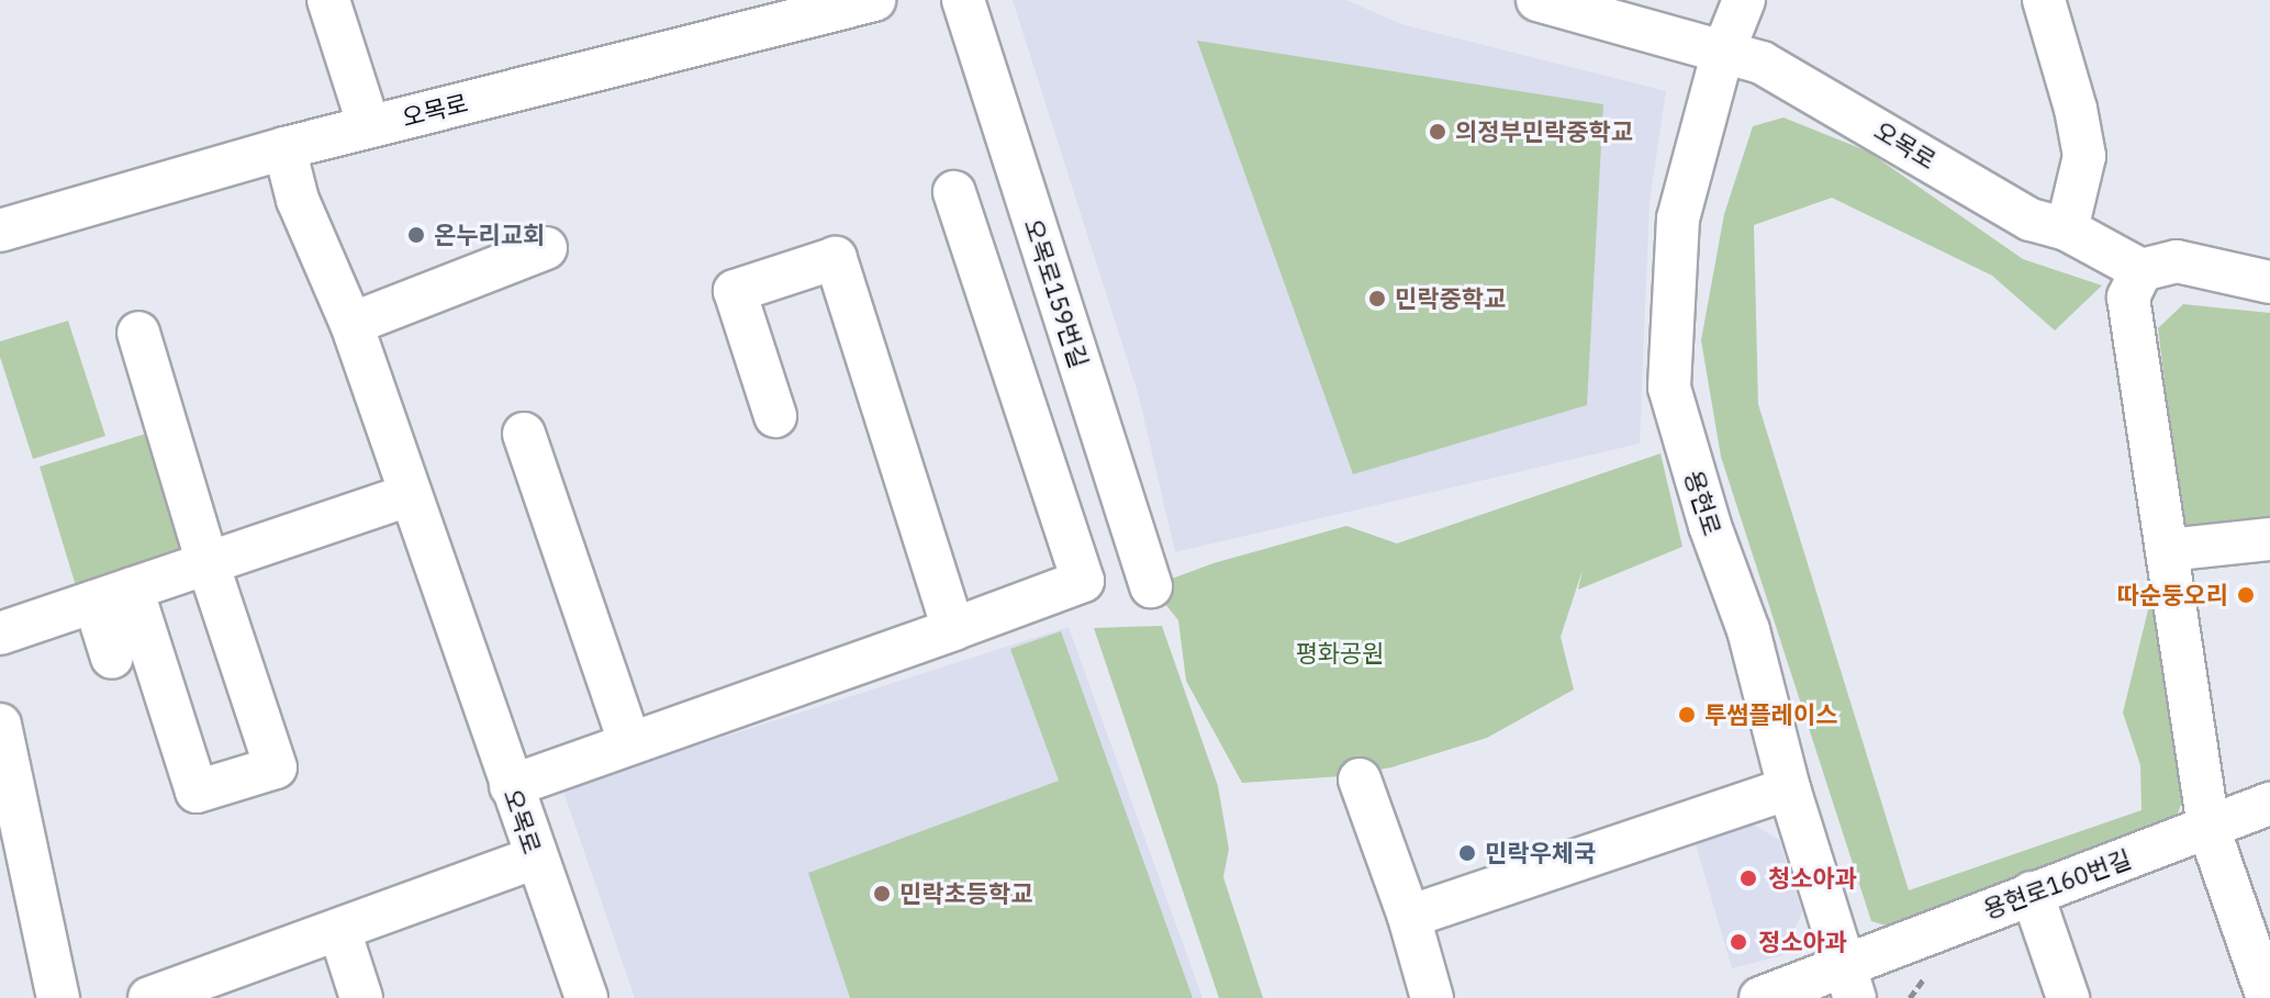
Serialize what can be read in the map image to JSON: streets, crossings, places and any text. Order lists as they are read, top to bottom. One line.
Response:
{"streets":{"street":["오목로","오목로159번길","용현로","용현로160번길"]},"crossings":[["오목로","용현로"],["용현로","용현로160번길"]],"parks":["평화공원"],"places":["의정부민락중학교","온누리교회","민락중학교","따순둥오리","투썸플레이스","민락우체국","청소아과","민락초등학교","정소아과"]}
